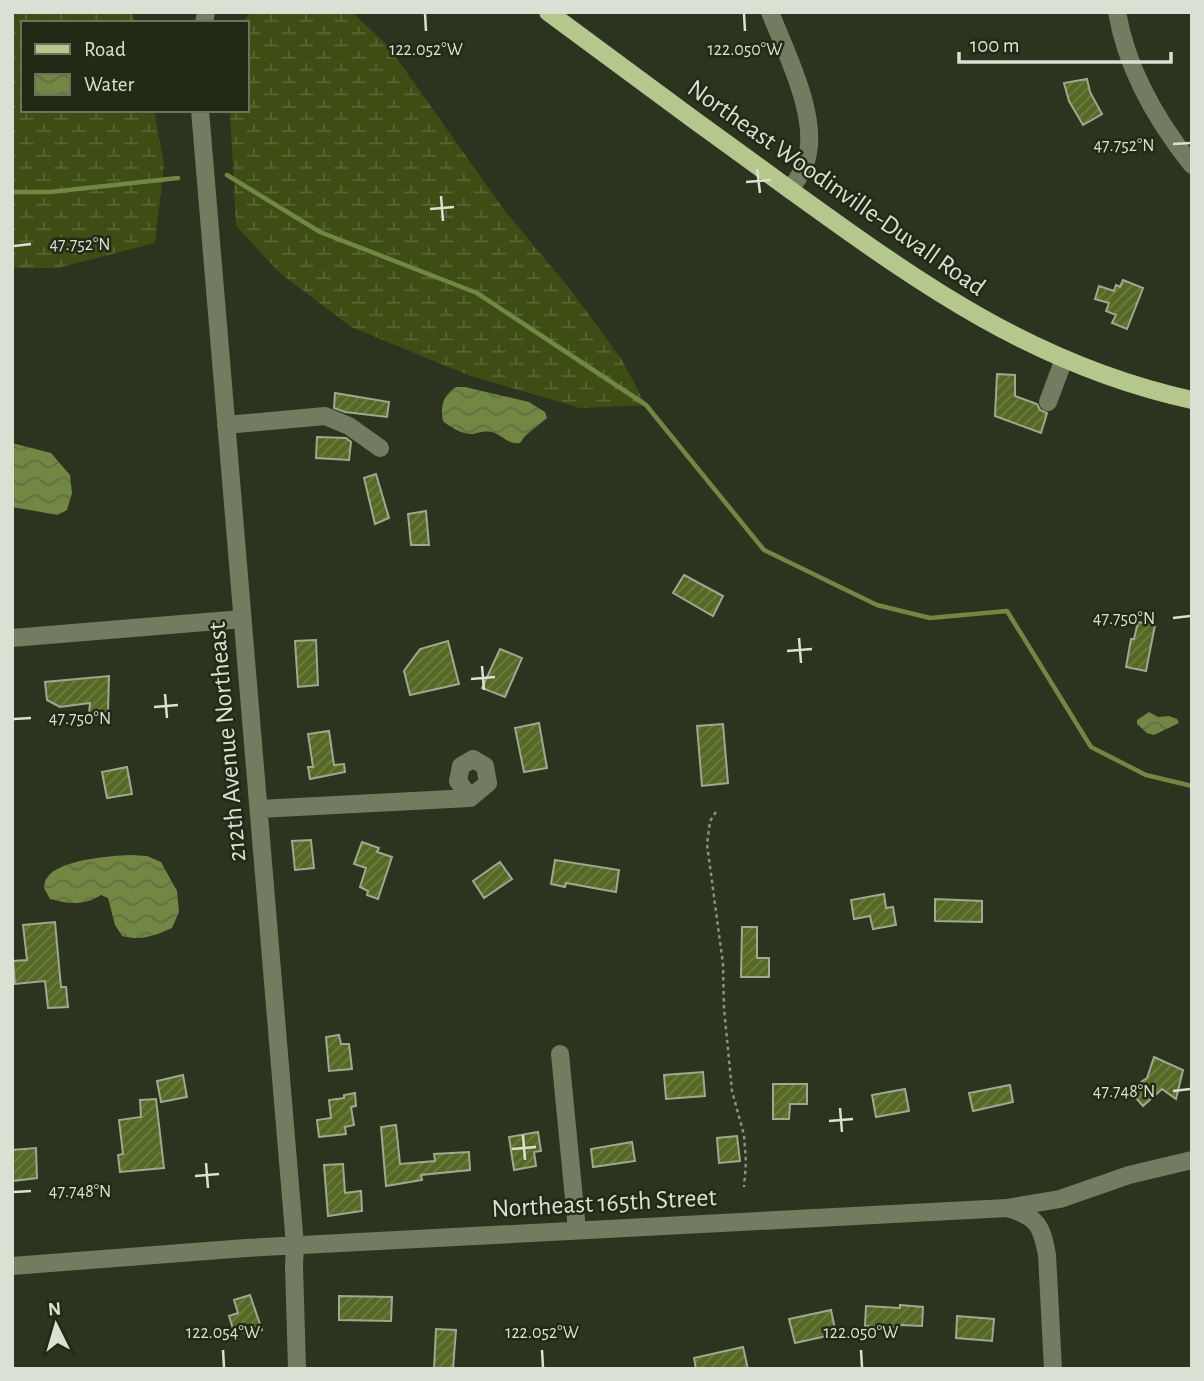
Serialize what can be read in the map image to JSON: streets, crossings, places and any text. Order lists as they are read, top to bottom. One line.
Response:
{"streets":{"main road":["Northeast Woodinville-Duvall Road"],"street":["212th Avenue Northeast","Northeast 165th Street"]},"crossings":[["212th Avenue Northeast","Northeast 165th Street"]],"legend":["Road","Water"],"scale_bar":"100 m","north":"top","coordinates":["122.052°W","122.050°W","47.752°N","47.750°N","47.748°N","122.054°W"]}
